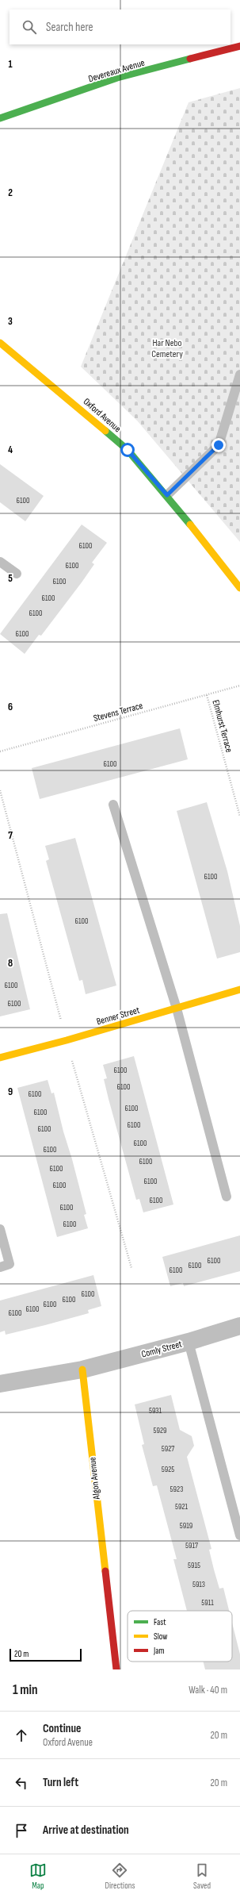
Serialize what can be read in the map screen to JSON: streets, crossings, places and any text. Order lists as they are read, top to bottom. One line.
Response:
{"streets":{"main road":["Devereaux Avenue","Oxford Avenue","Benner Street","Algon Avenue"],"street":["Comly Street"],"path":["Stevens Terrace","Elmhurst Terrace"]},"crossings":[["Stevens Terrace","Elmhurst Terrace"],["Comly Street","Algon Avenue"]],"parks":["Har Nebo Cemetery"],"house_numbers":["6100","6100","6100","6100","6100","6100","6100","6100","6100","6100","6100","6100","6100","6100","6100","6100","6100","6100","6100","6100","6100","6100","6100","6100","6100","6100","6100","6100","6100","6100","6100","6100","6100","6100","6100","6100","5931","5929","5927","5925","5923","5921","5919","5917","5915","5913","5911"],"legend":["Fast","Slow","Jam"],"scale_bar":"20 m","page":{"search":"Search here","scale":"20 m","heading":["1 min","Walk · 40 m"],"list":[["Continue","Oxford Avenue","20 m"],["Turn left","20 m"],"Arrive at destination"],"nav":["Map","Directions","Saved"]},"grid":{"rows":["1","2","3","4","5","6","7","8","9"]}}
